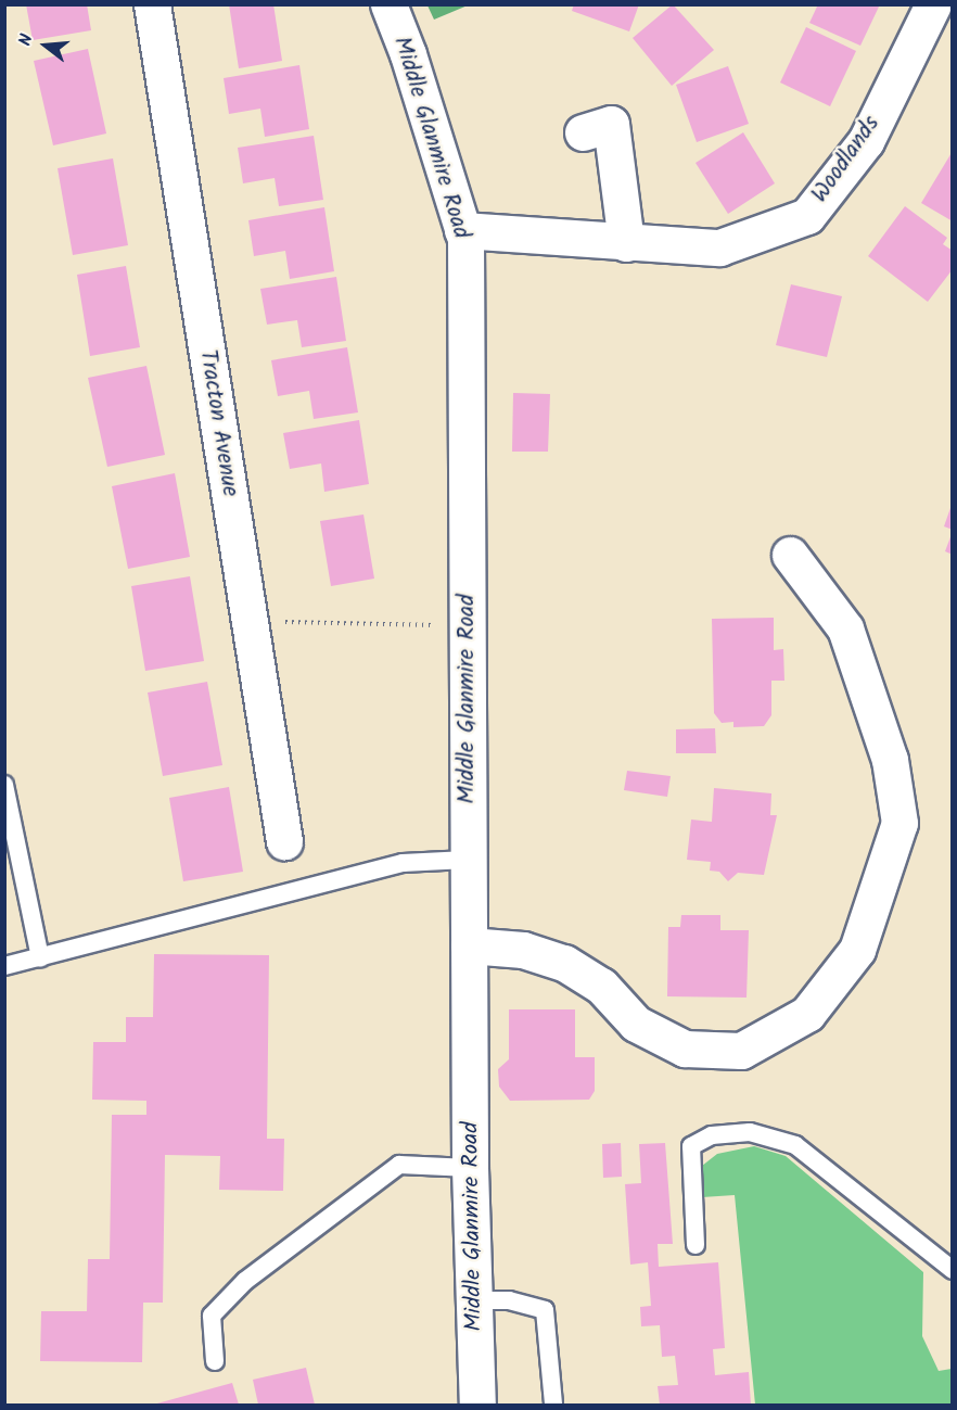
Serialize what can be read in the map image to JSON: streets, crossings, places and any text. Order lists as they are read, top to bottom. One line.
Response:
{"streets":{"street":["Middle Glanmire Road","Woodlands","Tracton Avenue"]},"crossings":[["Middle Glanmire Road","Woodlands"]],"north":"left"}
